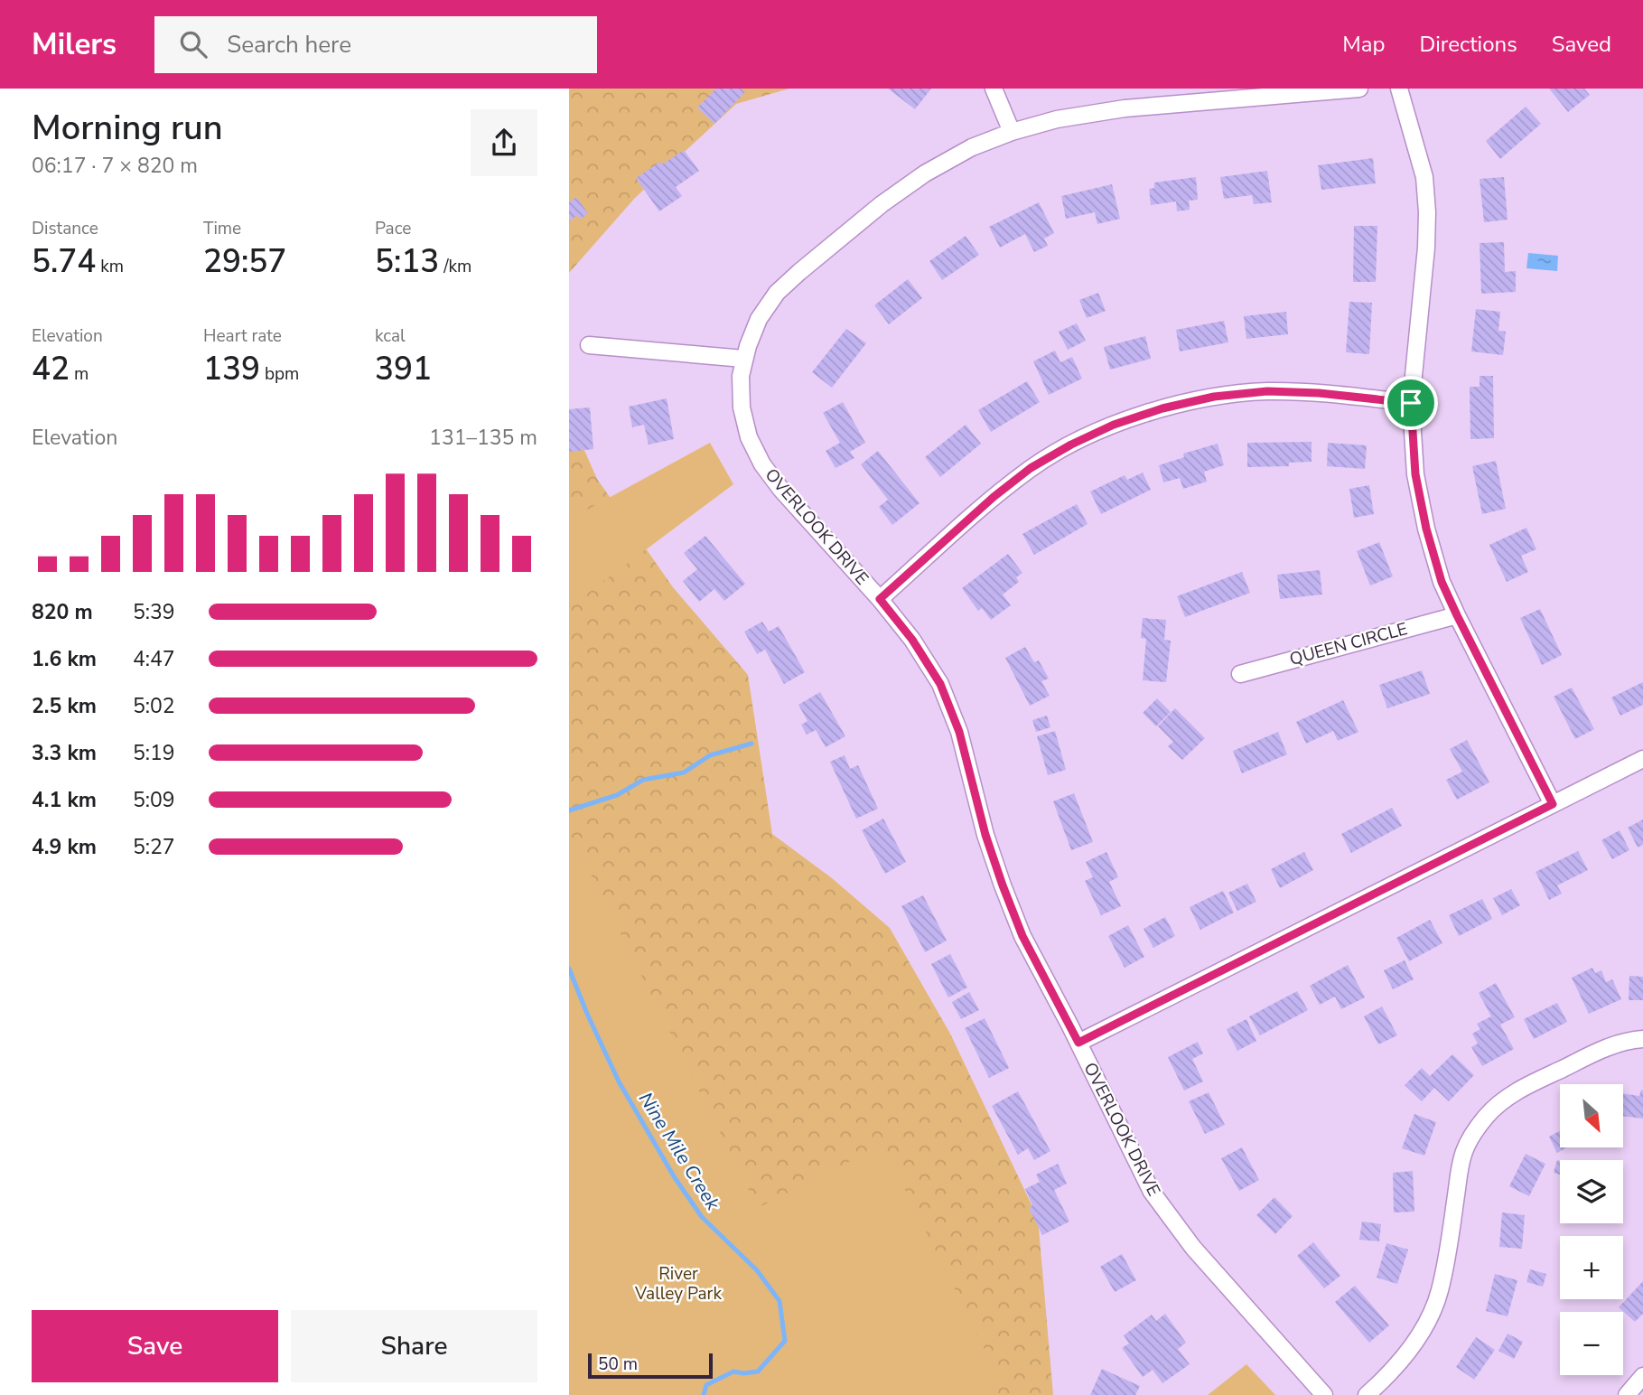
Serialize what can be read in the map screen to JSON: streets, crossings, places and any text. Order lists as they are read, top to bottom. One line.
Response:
{"streets":{"street":["OVERLOOK DRIVE","QUEEN CIRCLE"]},"water":["Nine Mile Creek"],"parks":["River Valley Park"],"scale_bar":"50 m","north":"bottom right","page":{"header":"Milers","search":"Search here","nav":["Map","Directions","Saved"],"heading":["Morning run","06:17 · 7 × 820 m"],"stats":[["Distance","5.74 km"],["Time","29:57"],["Pace","5:13 /km"],["Elevation","42 m"],["Heart rate","139 bpm"],["kcal","391"]],"chart":["Elevation","131–135 m"],"list":[{"name":"820 m","note":"5:39"},{"name":"1.6 km","note":"4:47"},{"name":"2.5 km","note":"5:02"},{"name":"3.3 km","note":"5:19"},{"name":"4.1 km","note":"5:09"},{"name":"4.9 km","note":"5:27"}],"map_buttons":["+","−"],"buttons":["Save","Share"],"scale":"50 m"}}
